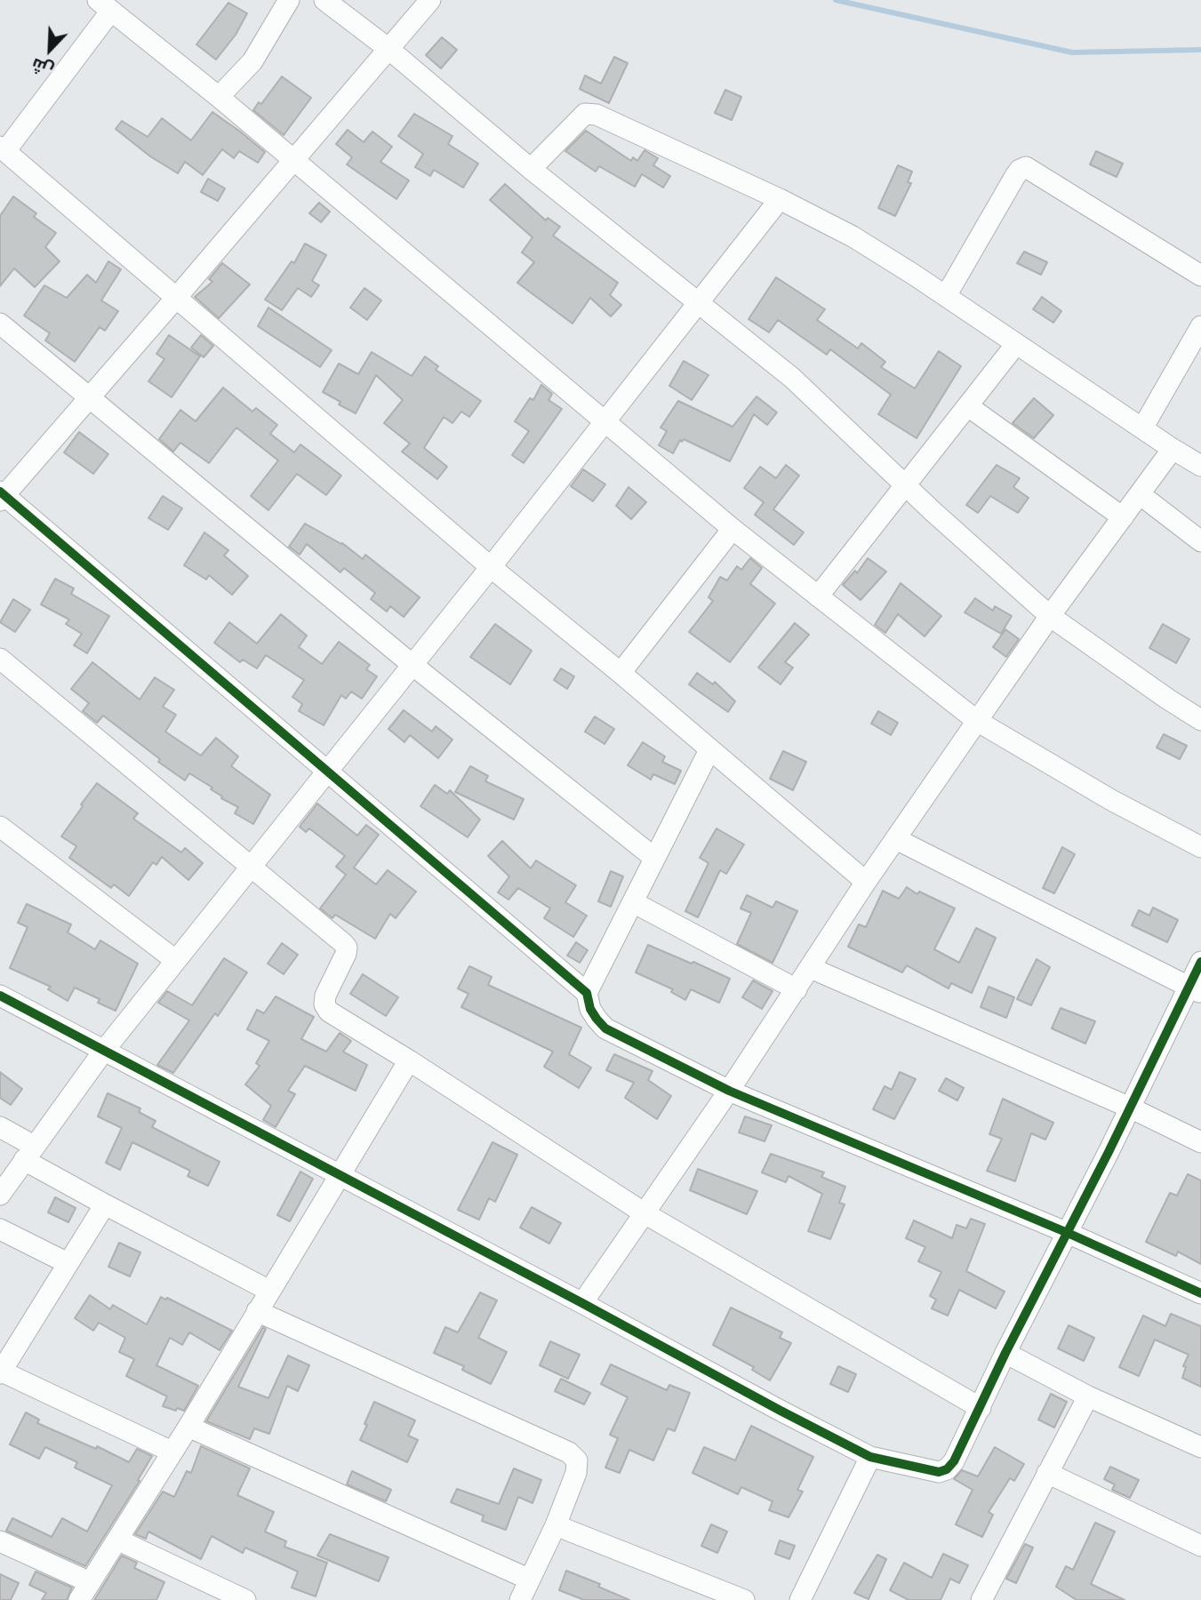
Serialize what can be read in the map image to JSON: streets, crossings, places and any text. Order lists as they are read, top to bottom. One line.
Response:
{"north":"bottom left"}
